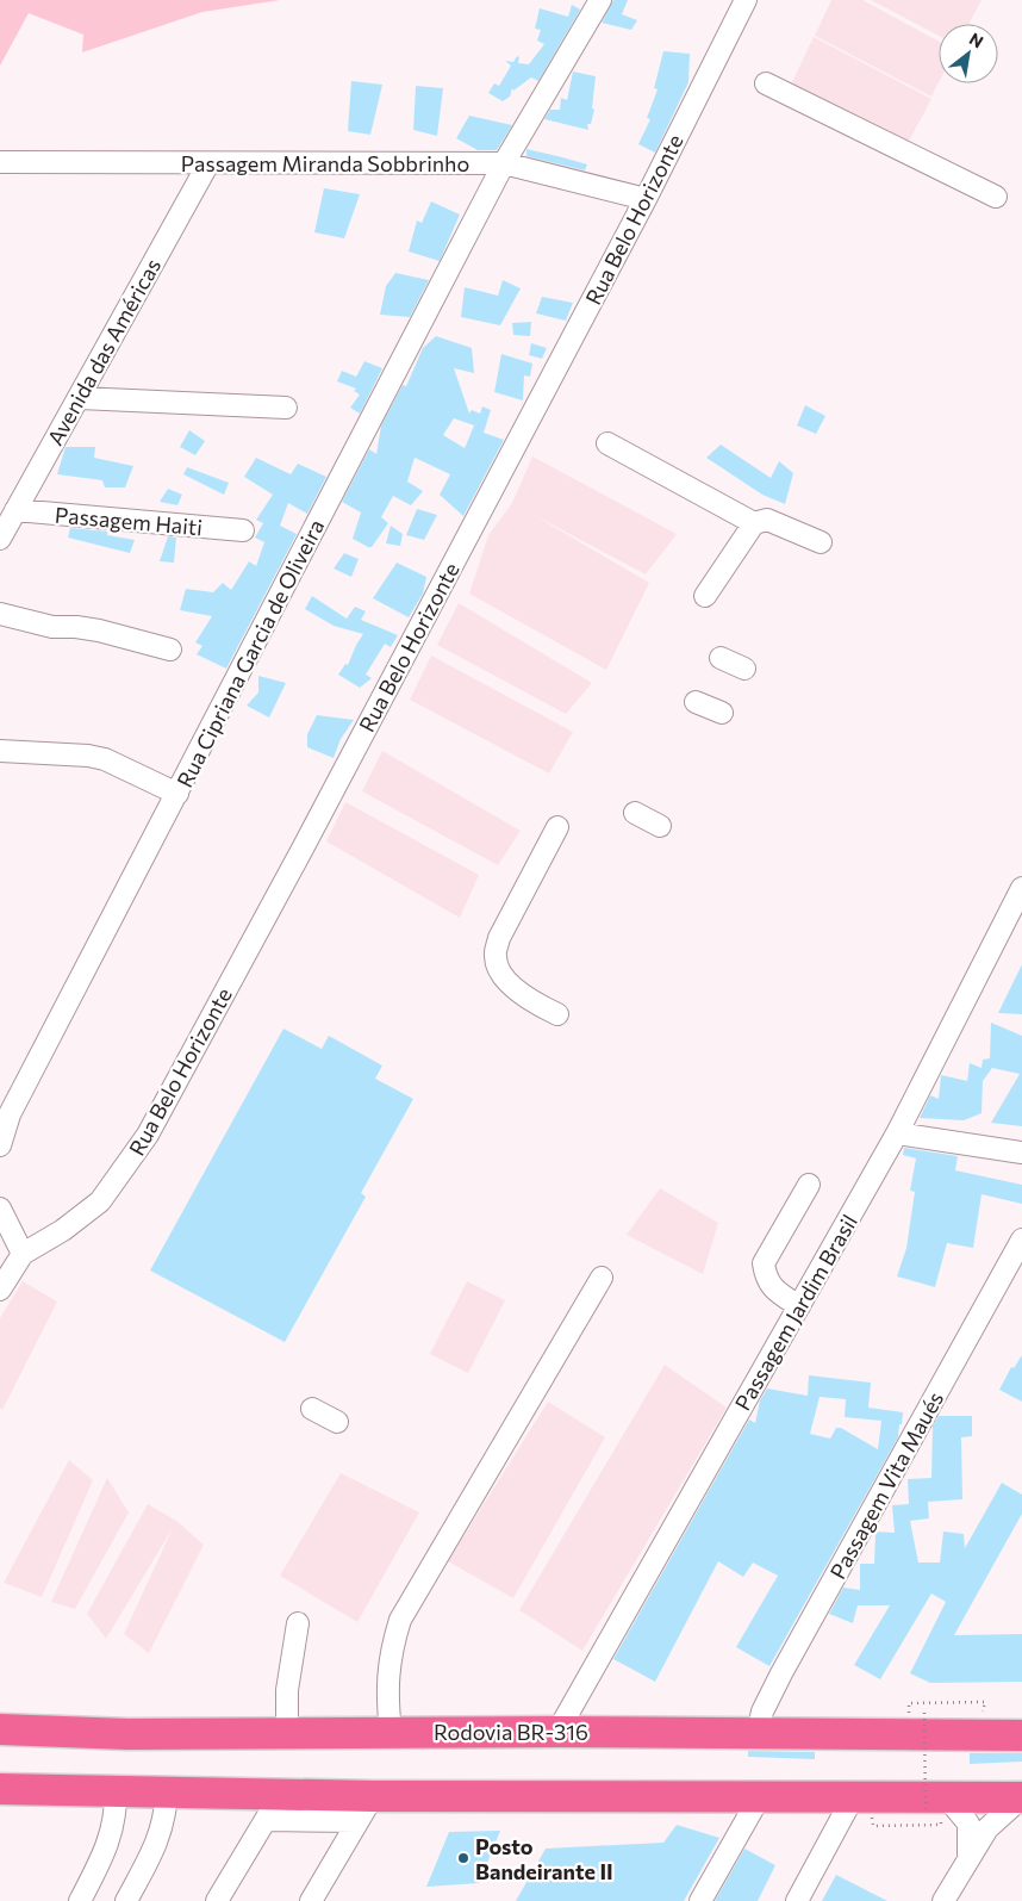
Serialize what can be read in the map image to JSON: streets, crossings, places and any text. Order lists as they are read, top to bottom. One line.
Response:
{"streets":{"highway":["Rodovia BR-316"],"street":["Passagem Miranda Sobbrinho","Rua Belo Horizonte","Avenida das Américas","Passagem Haiti","Rua Cipriana Garcia de Oliveira","Passagem Jardim Brasil","Passagem Vita Maués"]},"crossings":[["Passagem Miranda Sobbrinho","Rua Belo Horizonte"],["Passagem Miranda Sobbrinho","Avenida das Américas"],["Passagem Miranda Sobbrinho","Rua Cipriana Garcia de Oliveira"],["Avenida das Américas","Passagem Haiti"],["Passagem Jardim Brasil","Rodovia BR-316"],["Passagem Vita Maués","Rodovia BR-316"]],"places":["Posto Bandeirante II"],"north":"top right"}
